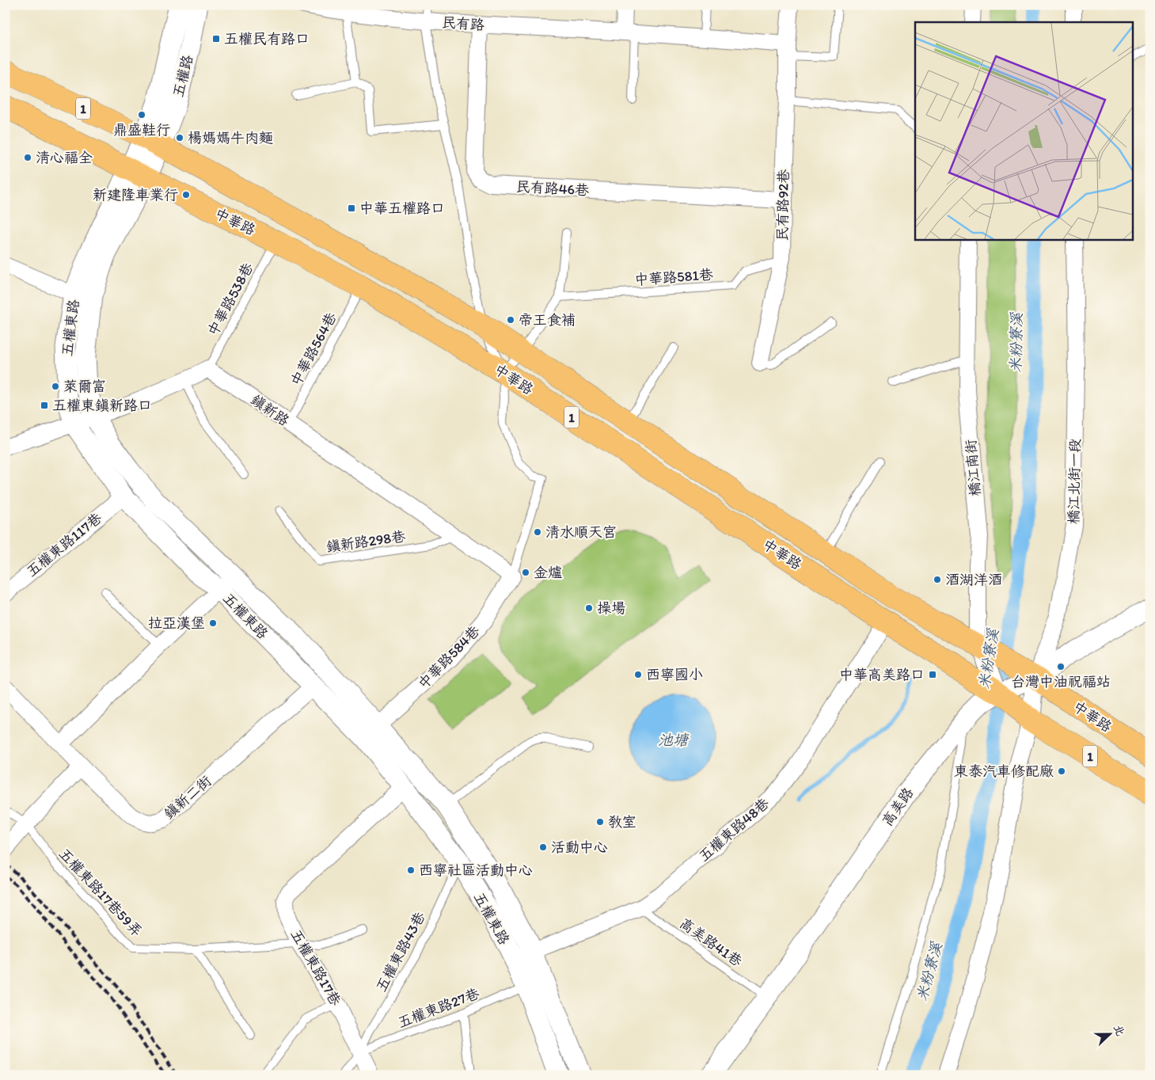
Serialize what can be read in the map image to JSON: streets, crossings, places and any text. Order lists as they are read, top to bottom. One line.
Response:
{"streets":{"main road":["1","中華路"],"street":["民有路","五權路","民有路46巷","民有路92巷","五權東路","鎮新路","橋江南街","橋江北街一段","五權東路117巷","中華路584巷","鎮新二街","高美路","五權東路48巷","五權東路17巷"],"lane":["中華路581巷","中華路538巷","中華路564巷","鎮新路298巷","五權東路17巷59弄","高美路41巷","五權東路43巷","五權東路27巷"]},"crossings":[["民有路","民有路46巷"],["民有路","民有路92巷"],["五權路","中華路"],["五權路","五權東路"],["1","中華路"],["1","橋江南街"],["1","橋江北街一段"],["1","高美路"],["民有路46巷","民有路92巷"],["民有路92巷","中華路581巷"],["中華路","中華路538巷"],["中華路","五權東路"],["中華路","中華路564巷"],["中華路","橋江南街"],["中華路","橋江北街一段"],["中華路","中華路584巷"],["中華路","高美路"],["中華路","五權東路48巷"],["中華路538巷","鎮新路"],["五權東路","五權東路117巷"],["五權東路","中華路584巷"],["五權東路","鎮新二街"],["五權東路","五權東路48巷"],["五權東路","五權東路43巷"],["五權東路","五權東路17巷"],["五權東路","五權東路27巷"],["中華路564巷","鎮新路"],["鎮新路","鎮新路298巷"],["鎮新路","中華路584巷"],["橋江南街","高美路"],["橋江北街一段","高美路"],["高美路","高美路41巷"],["五權東路48巷","高美路41巷"],["五權東路17巷59弄","五權東路17巷"],["五權東路43巷","五權東路17巷"],["五權東路43巷","五權東路27巷"],["五權東路17巷","五權東路27巷"]],"water":["米粉寮溪","池塘"],"places":{"transit":["五權民有路口","中華五權路口","五權東鎮新路口","中華高美路口"],"other":["鼎盛鞋行","楊媽媽牛肉麵","清心福全","新建隆車業行","帝王食補","萊爾富","清水順天宮","金爐","酒湖洋酒","操場","拉亞漢堡","台灣中油祝福站","西寧國小","東泰汽車修配廠","教室","活動中心","西寧社區活動中心"]},"north":"right"}
